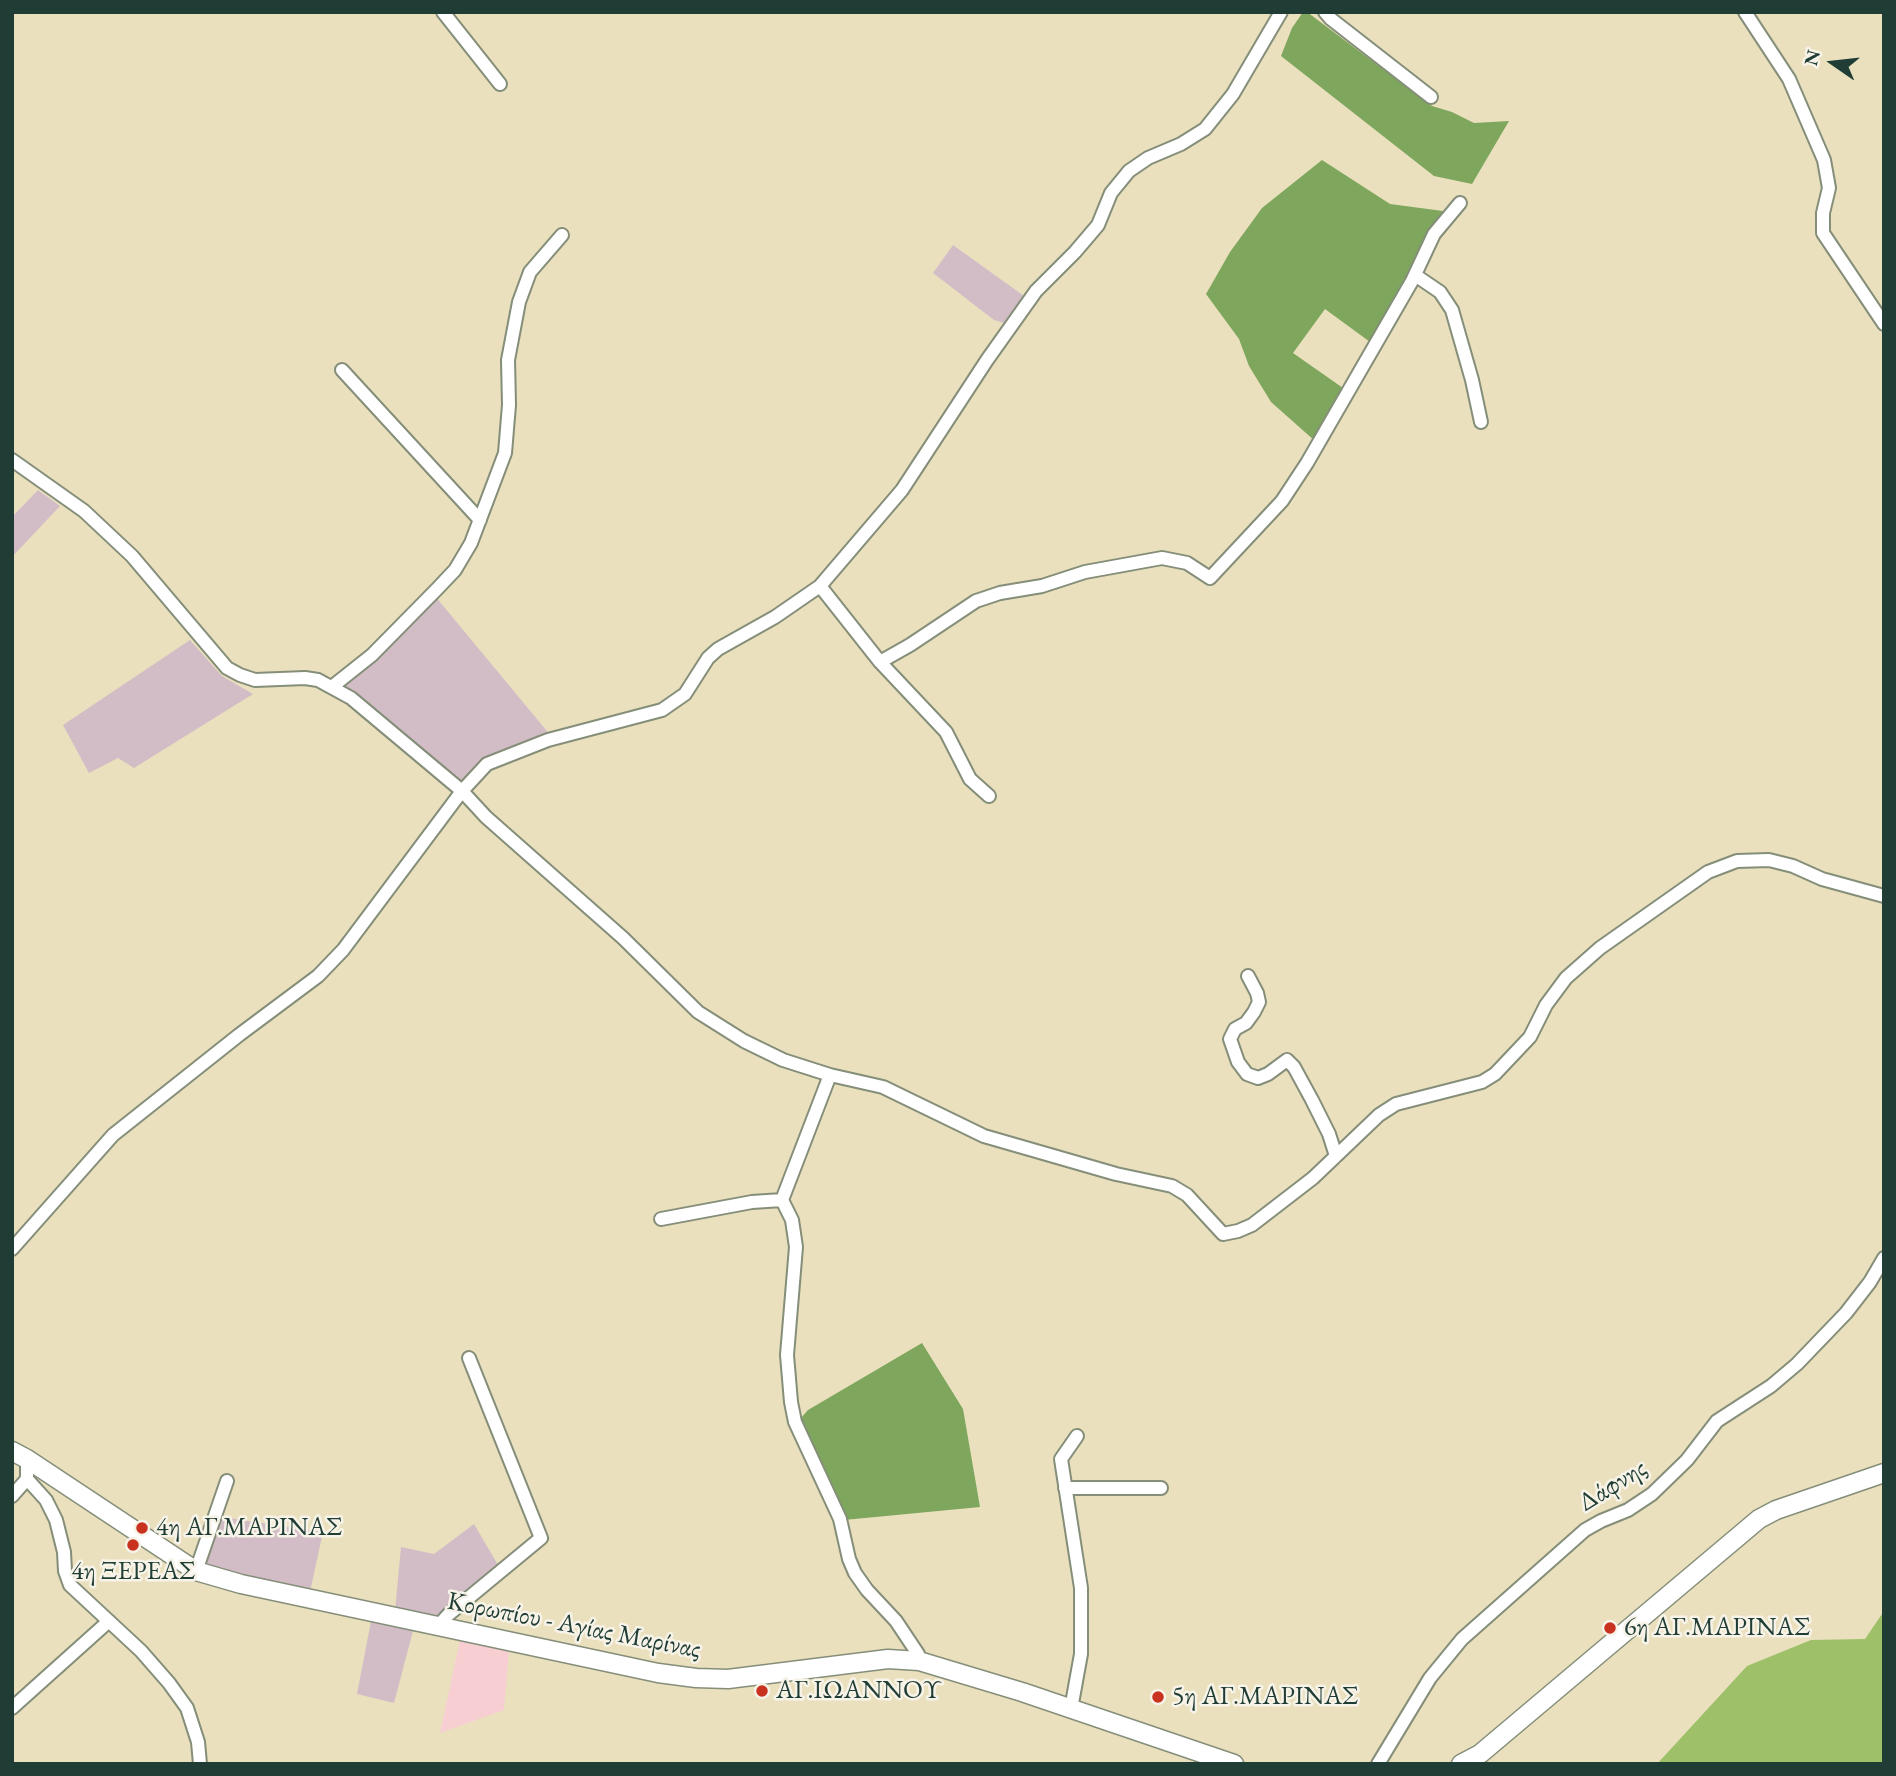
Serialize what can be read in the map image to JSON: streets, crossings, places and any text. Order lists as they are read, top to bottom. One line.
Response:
{"streets":{"main road":["Κορωπίου - Αγίας Μαρίνας"],"street":["Δάφνης"]},"places":["4η ΑΓ.ΜΑΡΙΝΑΣ","4η ΞΕΡΕΑΣ","6η ΑΓ.ΜΑΡΙΝΑΣ","ΑΓ.ΙΩΑΝΝΟΥ","5η ΑΓ.ΜΑΡΙΝΑΣ"],"north":"left"}
